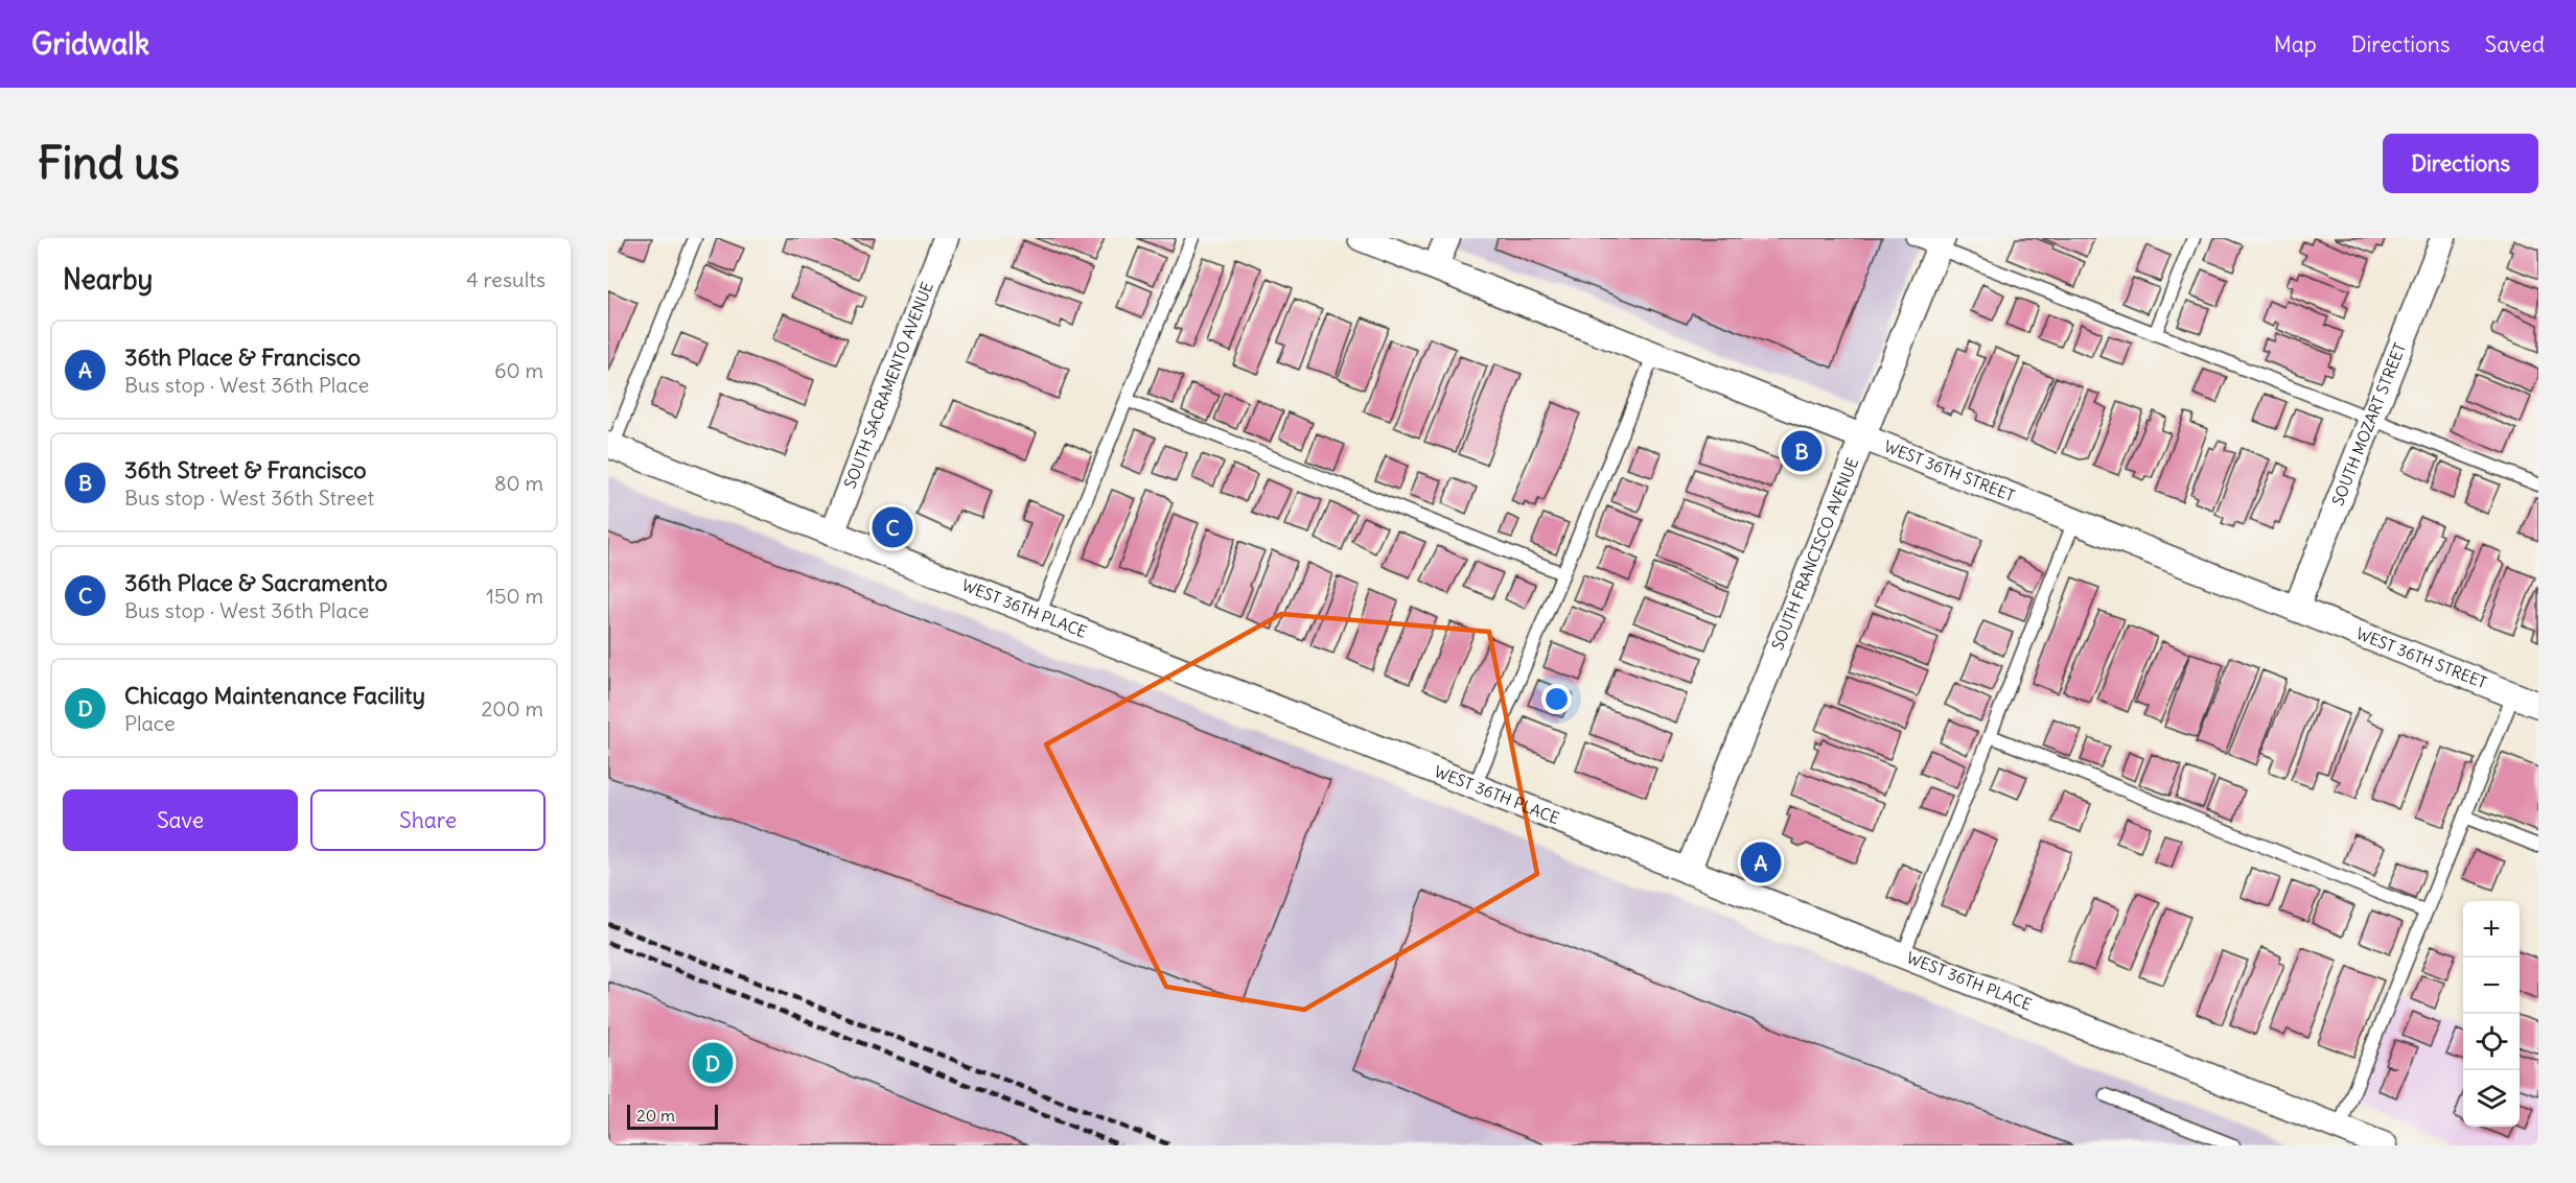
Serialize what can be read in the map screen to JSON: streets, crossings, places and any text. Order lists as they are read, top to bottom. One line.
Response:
{"streets":{"street":["SOUTH SACRAMENTO AVENUE","SOUTH MOZART STREET","WEST 36TH STREET","SOUTH FRANCISCO AVENUE","WEST 36TH PLACE"]},"crossings":[["SOUTH SACRAMENTO AVENUE","WEST 36TH PLACE"],["SOUTH MOZART STREET","WEST 36TH STREET"],["WEST 36TH STREET","SOUTH FRANCISCO AVENUE"],["SOUTH FRANCISCO AVENUE","WEST 36TH PLACE"]],"scale_bar":"20 m","page":{"header":"Gridwalk","nav":["Map","Directions","Saved"],"buttons":["Directions",["Save","Share"]],"title":"Find us","heading":["Nearby","4 results"],"list":[{"mark":"A","name":"36th Place & Francisco","note":"Bus stop · West 36th Place","value":"60 m"},{"mark":"B","name":"36th Street & Francisco","note":"Bus stop · West 36th Street","value":"80 m"},{"mark":"C","name":"36th Place & Sacramento","note":"Bus stop · West 36th Place","value":"150 m"},{"mark":"D","name":"Chicago Maintenance Facility","note":"Place","value":"200 m"}],"pins":["B","C","A","D"],"map_buttons":["+","−"],"scale":"20 m"}}
